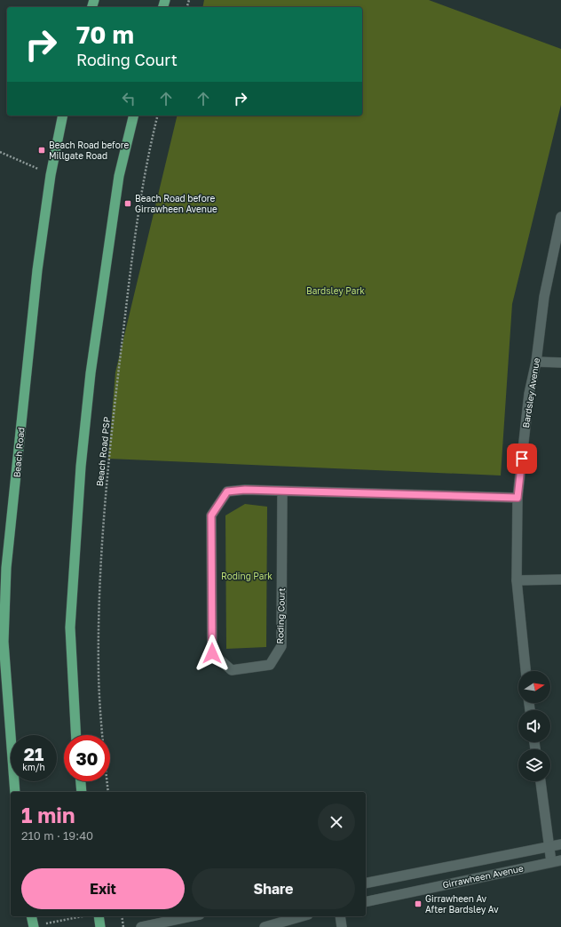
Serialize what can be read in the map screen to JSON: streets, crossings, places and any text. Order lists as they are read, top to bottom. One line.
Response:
{"streets":{"main road":["Beach Road"],"street":["Bardsley Avenue","Roding Court","Girrawheen Avenue"],"path":["Beach Road PSP"]},"crossings":[["Bardsley Avenue","Roding Court"]],"parks":["Bardsley Park","Roding Park"],"places":{"transit":["Beach Road before Millgate Road","Beach Road before Girrawheen Avenue","Girrawheen Av After Bardsley Av"]},"north":"right","page":{"turn":["70 m","Roding Court"],"speed":"21 km/h","limit":"30","heading":["1 min","210 m · 19:40"],"buttons":["Exit","Share"]}}
